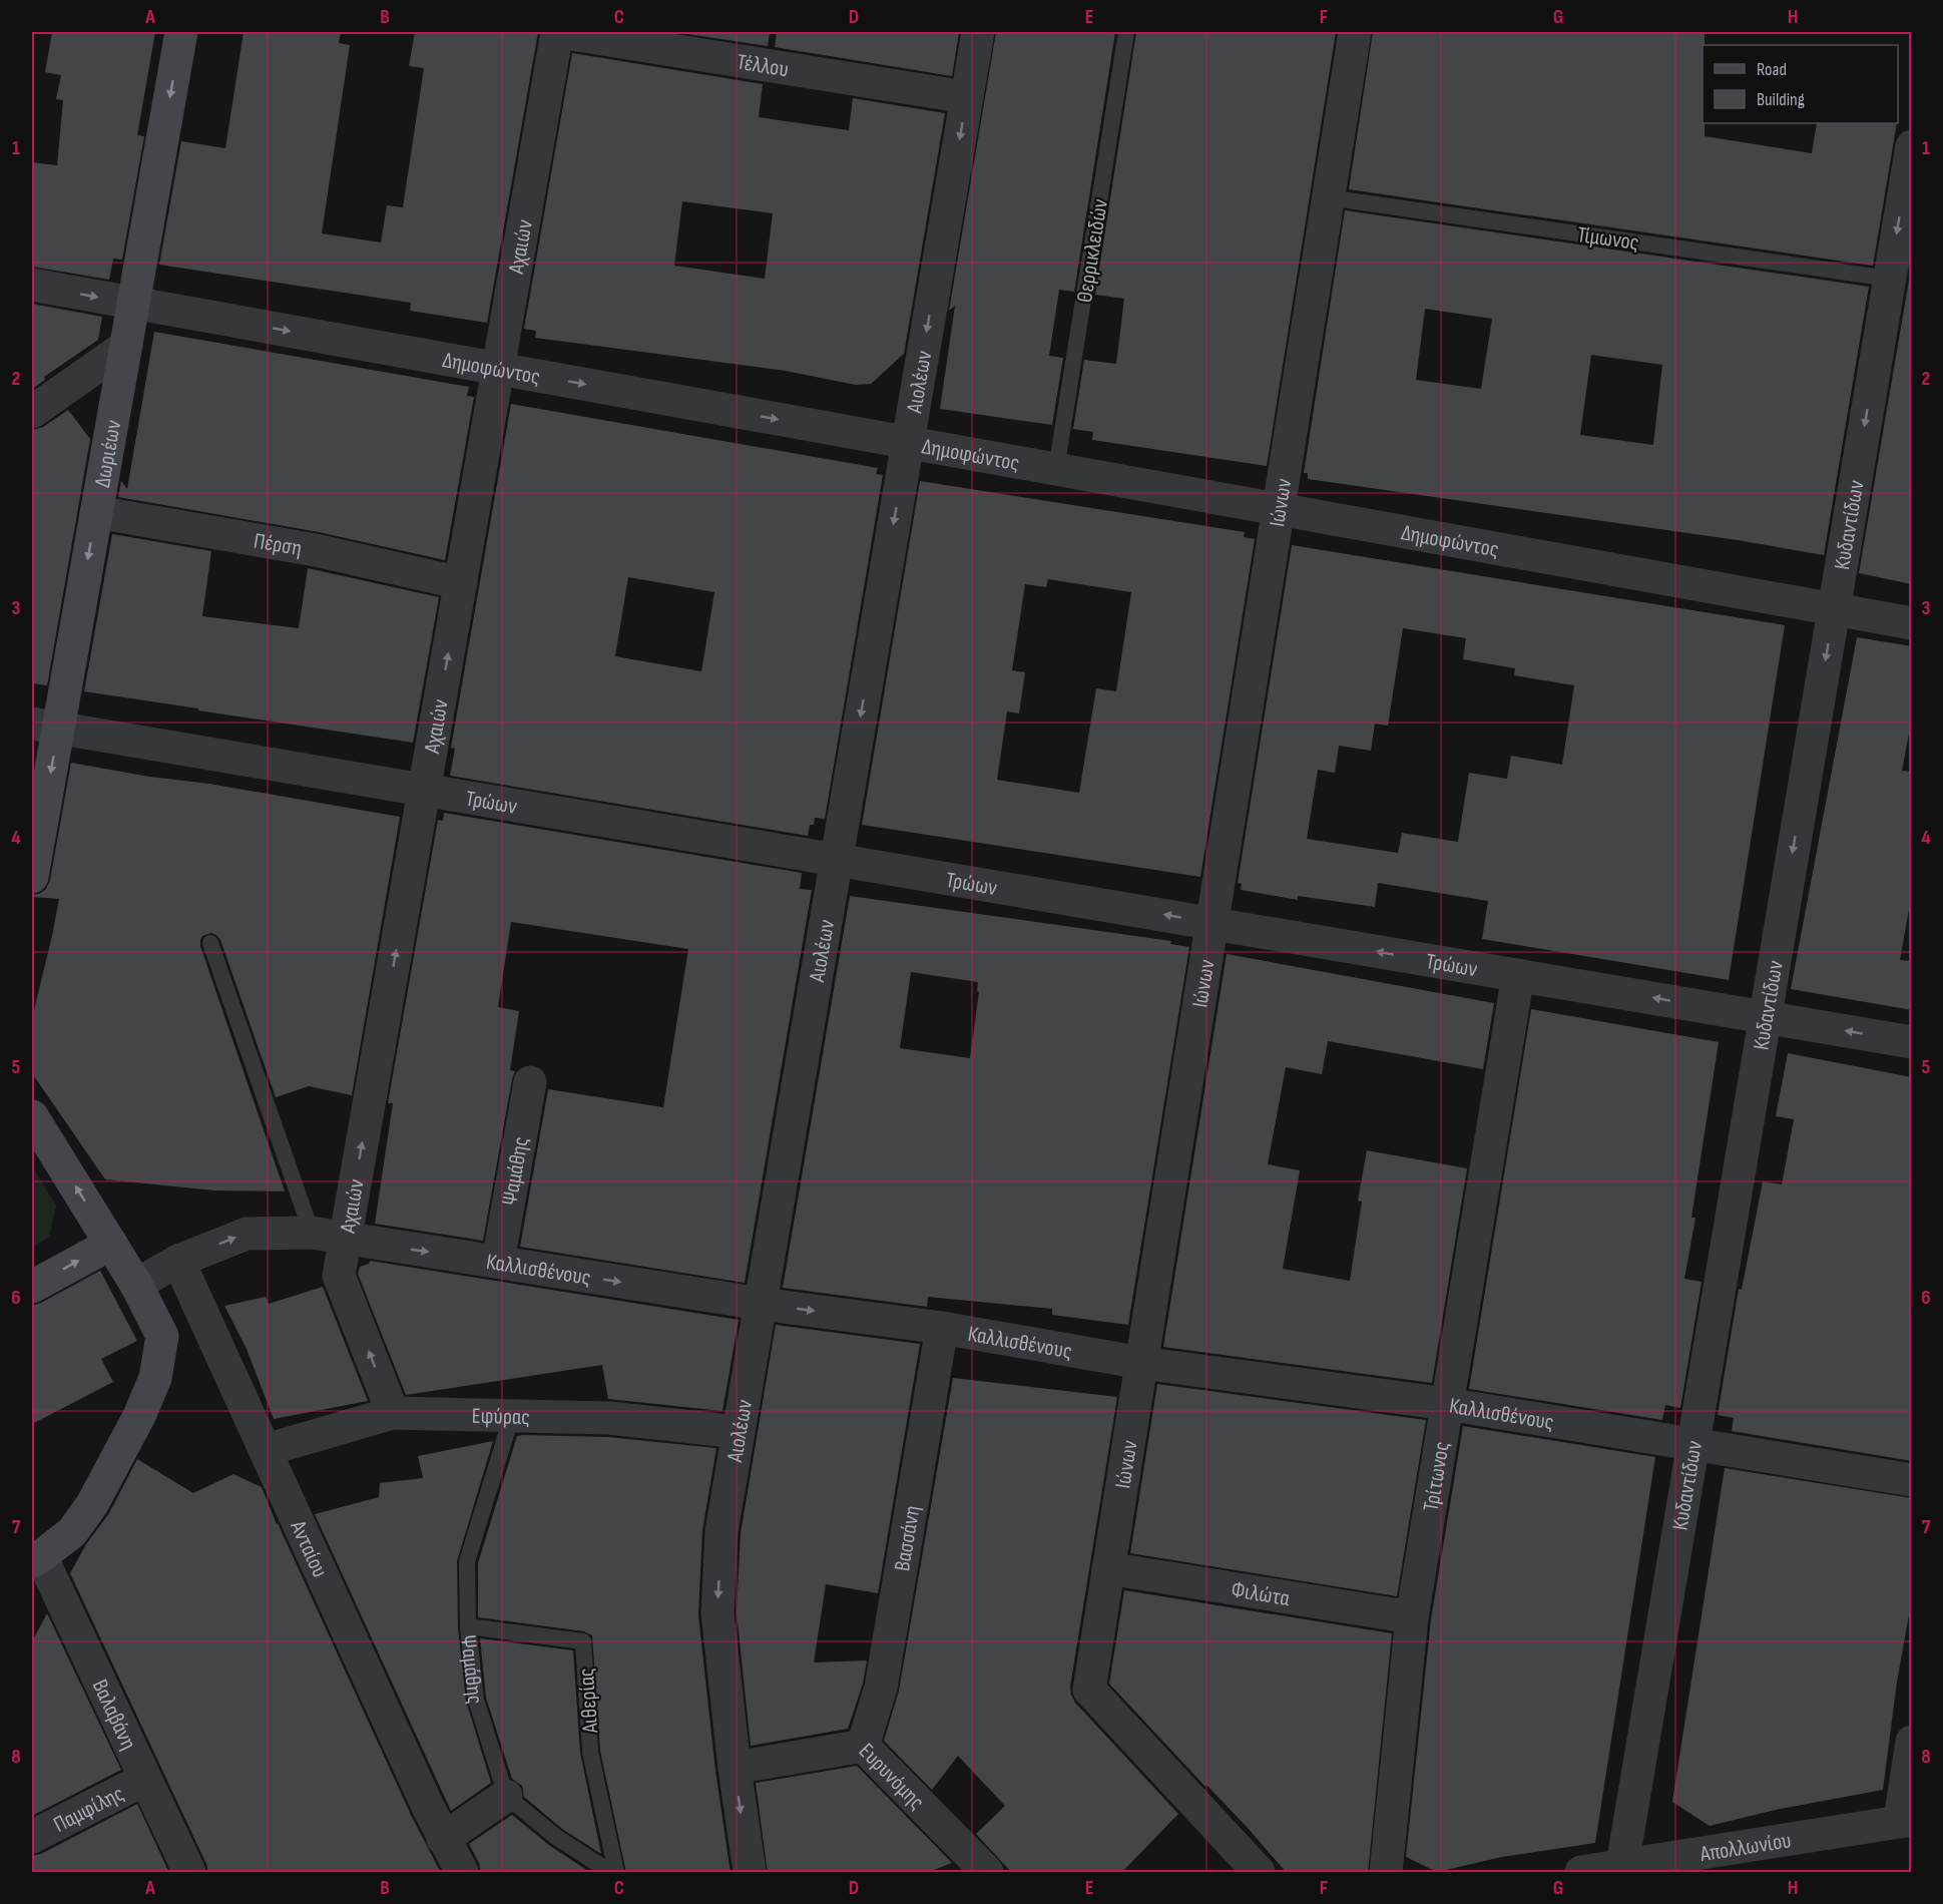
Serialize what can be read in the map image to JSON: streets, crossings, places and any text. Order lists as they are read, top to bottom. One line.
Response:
{"streets":{"street":["Τέλλου","Αχαιών","Δημοφώντος","Αιολέων","Δωριέων","Ιώνων","Κυδαντίδων","Πέρση","Τρώων","Ψαμάθης","Καλλισθένους","Εφύρας","Τρίτωνος","Βασσάνη","Ανταίου","Φιλώτα","Βαλαβάνη","Ευρυνόμης","Παμφίλης","Απολλωνίου"],"lane":["Τίμωνος","Θερρικλειδών","Αιθερίας"]},"crossings":[["Τέλλου","Αχαιών"],["Τέλλου","Αιολέων"],["Τίμωνος","Ιώνων"],["Τίμωνος","Κυδαντίδων"],["Αχαιών","Δημοφώντος"],["Αχαιών","Πέρση"],["Αχαιών","Τρώων"],["Αχαιών","Καλλισθένους"],["Αχαιών","Εφύρας"],["Θερρικλειδών","Δημοφώντος"],["Δημοφώντος","Αιολέων"],["Δημοφώντος","Δωριέων"],["Δημοφώντος","Ιώνων"],["Δημοφώντος","Κυδαντίδων"],["Αιολέων","Τρώων"],["Αιολέων","Καλλισθένους"],["Αιολέων","Εφύρας"],["Αιολέων","Ευρυνόμης"],["Δωριέων","Πέρση"],["Δωριέων","Τρώων"],["Ιώνων","Τρώων"],["Ιώνων","Καλλισθένους"],["Ιώνων","Φιλώτα"],["Κυδαντίδων","Τρώων"],["Κυδαντίδων","Καλλισθένους"],["Κυδαντίδων","Απολλωνίου"],["Τρώων","Τρίτωνος"],["Ψαμάθης","Καλλισθένους"],["Ψαμάθης","Εφύρας"],["Ψαμάθης","Αιθερίας"],["Καλλισθένους","Τρίτωνος"],["Καλλισθένους","Βασσάνη"],["Καλλισθένους","Ανταίου"],["Εφύρας","Ανταίου"],["Τρίτωνος","Φιλώτα"],["Βασσάνη","Ευρυνόμης"],["Βαλαβάνη","Παμφίλης"]],"one_way":["Αχαιών","Δημοφώντος","Αιολέων","Δωριέων","Κυδαντίδων","Τρώων","Καλλισθένους"],"legend":["Road","Building"],"grid":{"columns":["A","B","C","D","E","F","G","H"],"rows":["1","2","3","4","5","6","7","8"]}}
